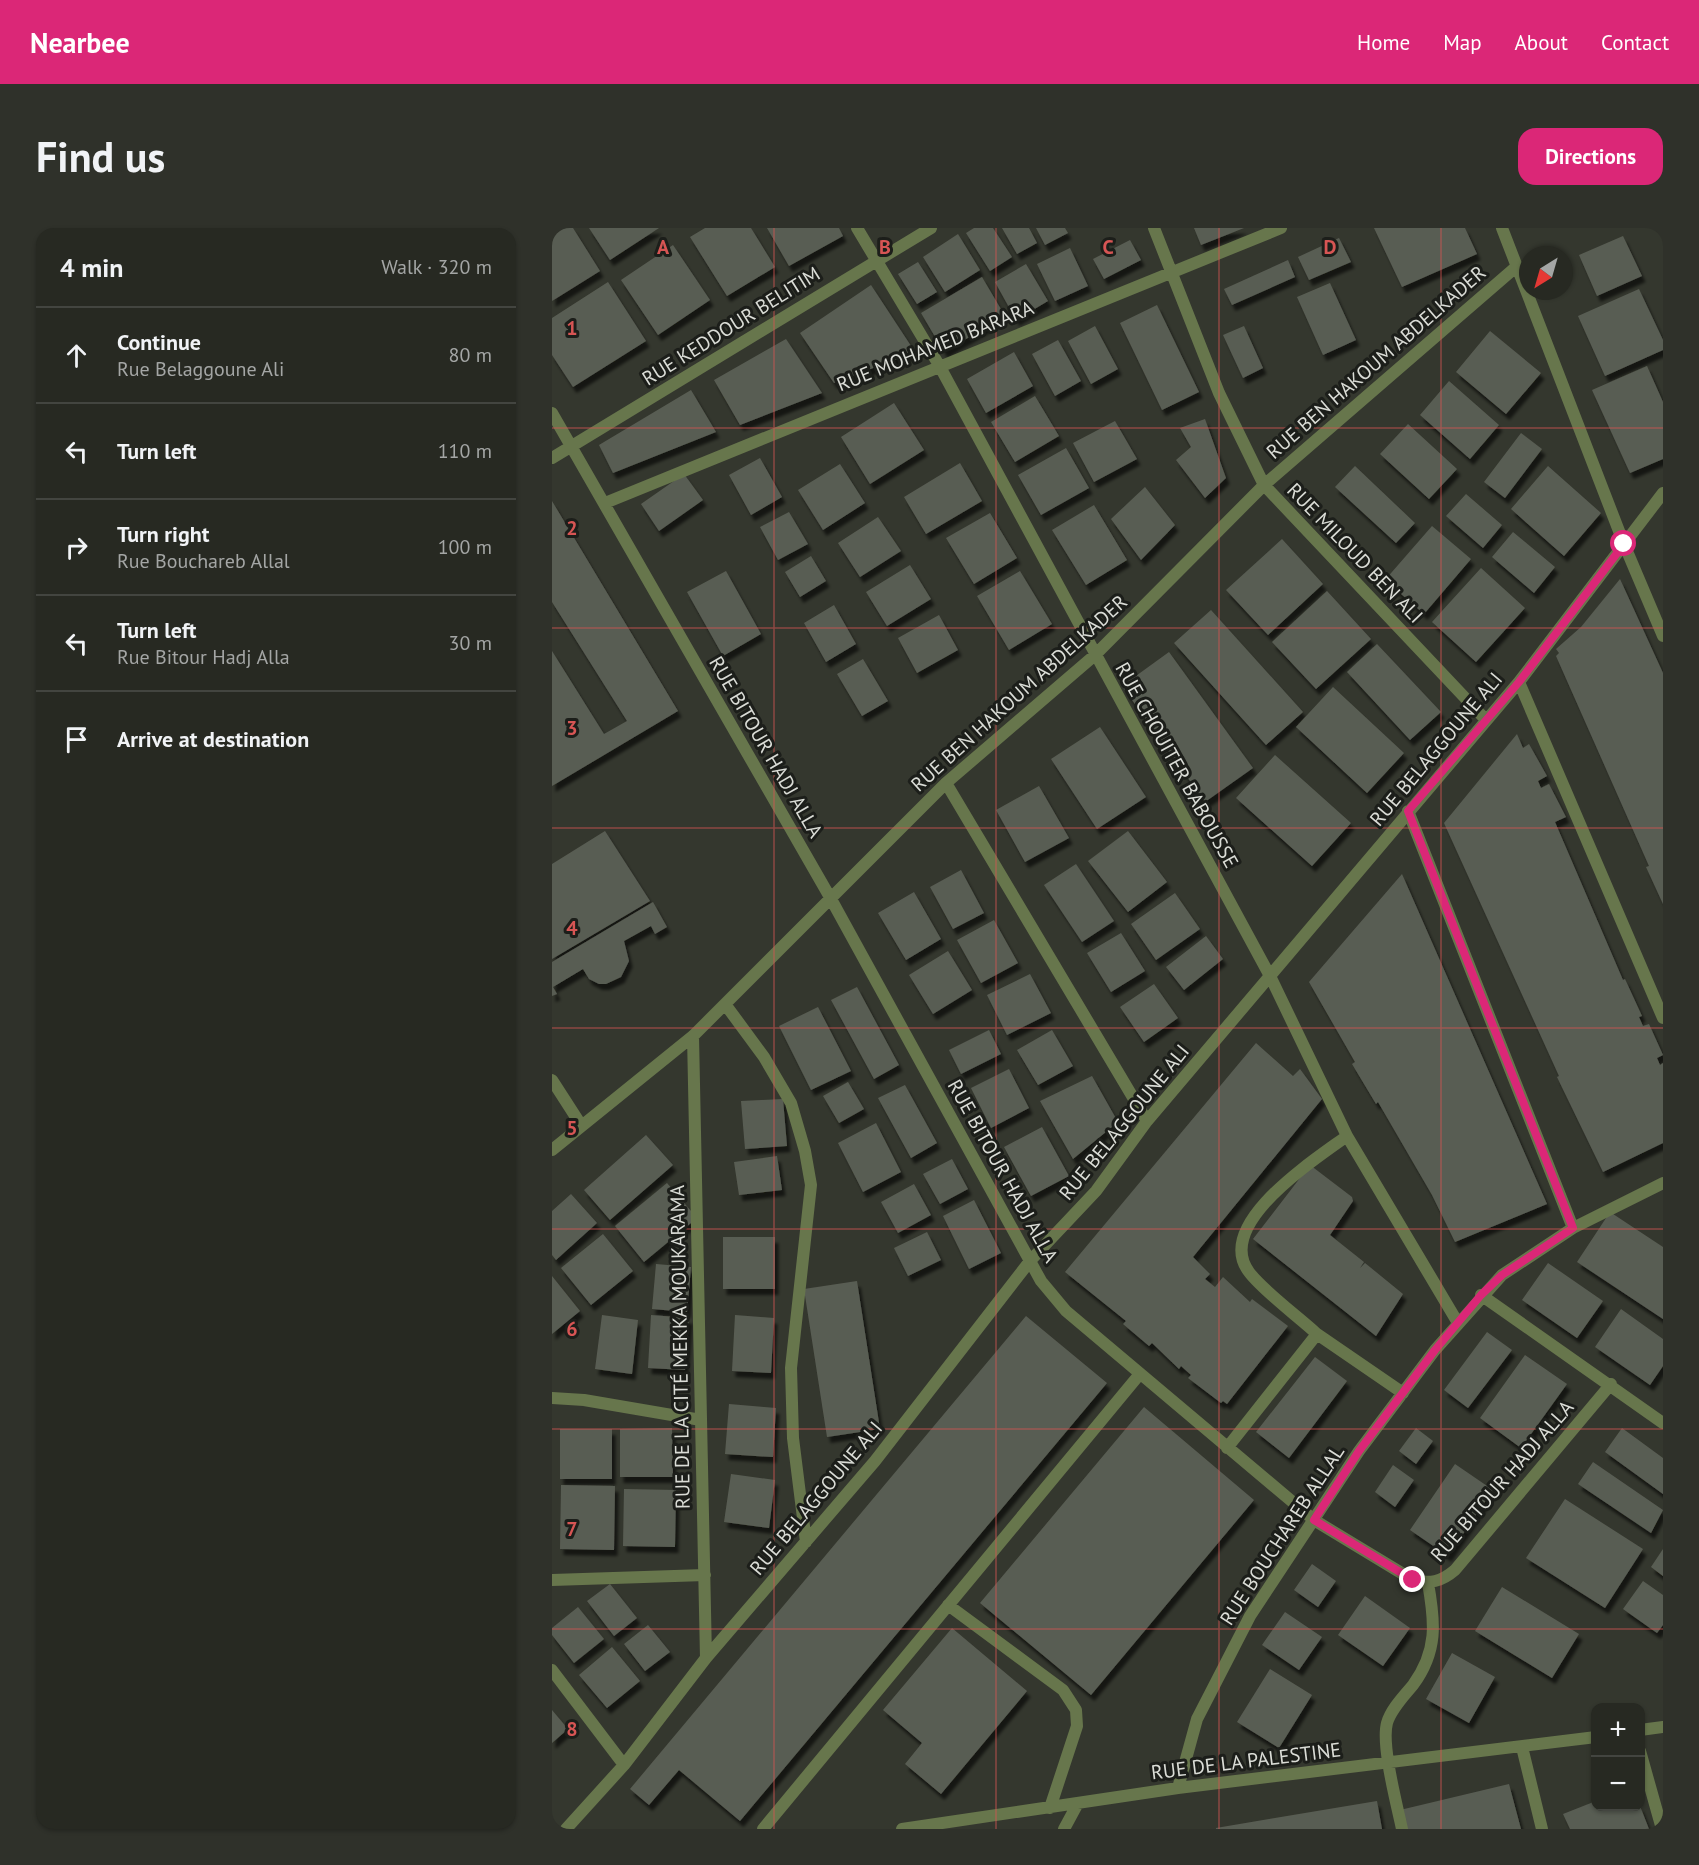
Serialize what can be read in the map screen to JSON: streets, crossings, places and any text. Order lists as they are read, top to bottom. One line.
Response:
{"streets":{"street":["RUE KEDDOUR BELITIM","RUE MOHAMED BARARA","RUE BEN HAKOUM ABDELKADER","RUE MILOUD BEN ALI","RUE BITOUR HADJ ALLA","RUE BELAGGOUNE ALI","RUE CHOUITER BABOUSSE","RUE DE LA CITÉ MEKKA MOUKARAMA","RUE BOUCHAREB ALLAL","RUE DE LA PALESTINE"]},"crossings":[["RUE KEDDOUR BELITIM","RUE BITOUR HADJ ALLA"],["RUE KEDDOUR BELITIM","RUE CHOUITER BABOUSSE"],["RUE MOHAMED BARARA","RUE MILOUD BEN ALI"],["RUE MOHAMED BARARA","RUE BITOUR HADJ ALLA"],["RUE MOHAMED BARARA","RUE CHOUITER BABOUSSE"],["RUE BEN HAKOUM ABDELKADER","RUE MILOUD BEN ALI"],["RUE BEN HAKOUM ABDELKADER","RUE BITOUR HADJ ALLA"],["RUE BEN HAKOUM ABDELKADER","RUE CHOUITER BABOUSSE"],["RUE BEN HAKOUM ABDELKADER","RUE DE LA CITÉ MEKKA MOUKARAMA"],["RUE MILOUD BEN ALI","RUE BELAGGOUNE ALI"],["RUE BITOUR HADJ ALLA","RUE BELAGGOUNE ALI"],["RUE BITOUR HADJ ALLA","RUE BOUCHAREB ALLAL"],["RUE BELAGGOUNE ALI","RUE CHOUITER BABOUSSE"],["RUE BELAGGOUNE ALI","RUE DE LA CITÉ MEKKA MOUKARAMA"],["RUE CHOUITER BABOUSSE","RUE BOUCHAREB ALLAL"],["RUE BOUCHAREB ALLAL","RUE DE LA PALESTINE"]],"north":"bottom left","page":{"header":"Nearbee","nav":["Home","Map","About","Contact"],"buttons":"Directions","title":"Find us","heading":["4 min","Walk · 320 m"],"list":[["Continue","Rue Belaggoune Ali","80 m"],["Turn left","110 m"],["Turn right","Rue Bouchareb Allal","100 m"],["Turn left","Rue Bitour Hadj Alla","30 m"],"Arrive at destination"],"map_buttons":["+","−"]},"grid":{"columns":["A","B","C","D"],"rows":["1","2","3","4","5","6","7","8"]}}
